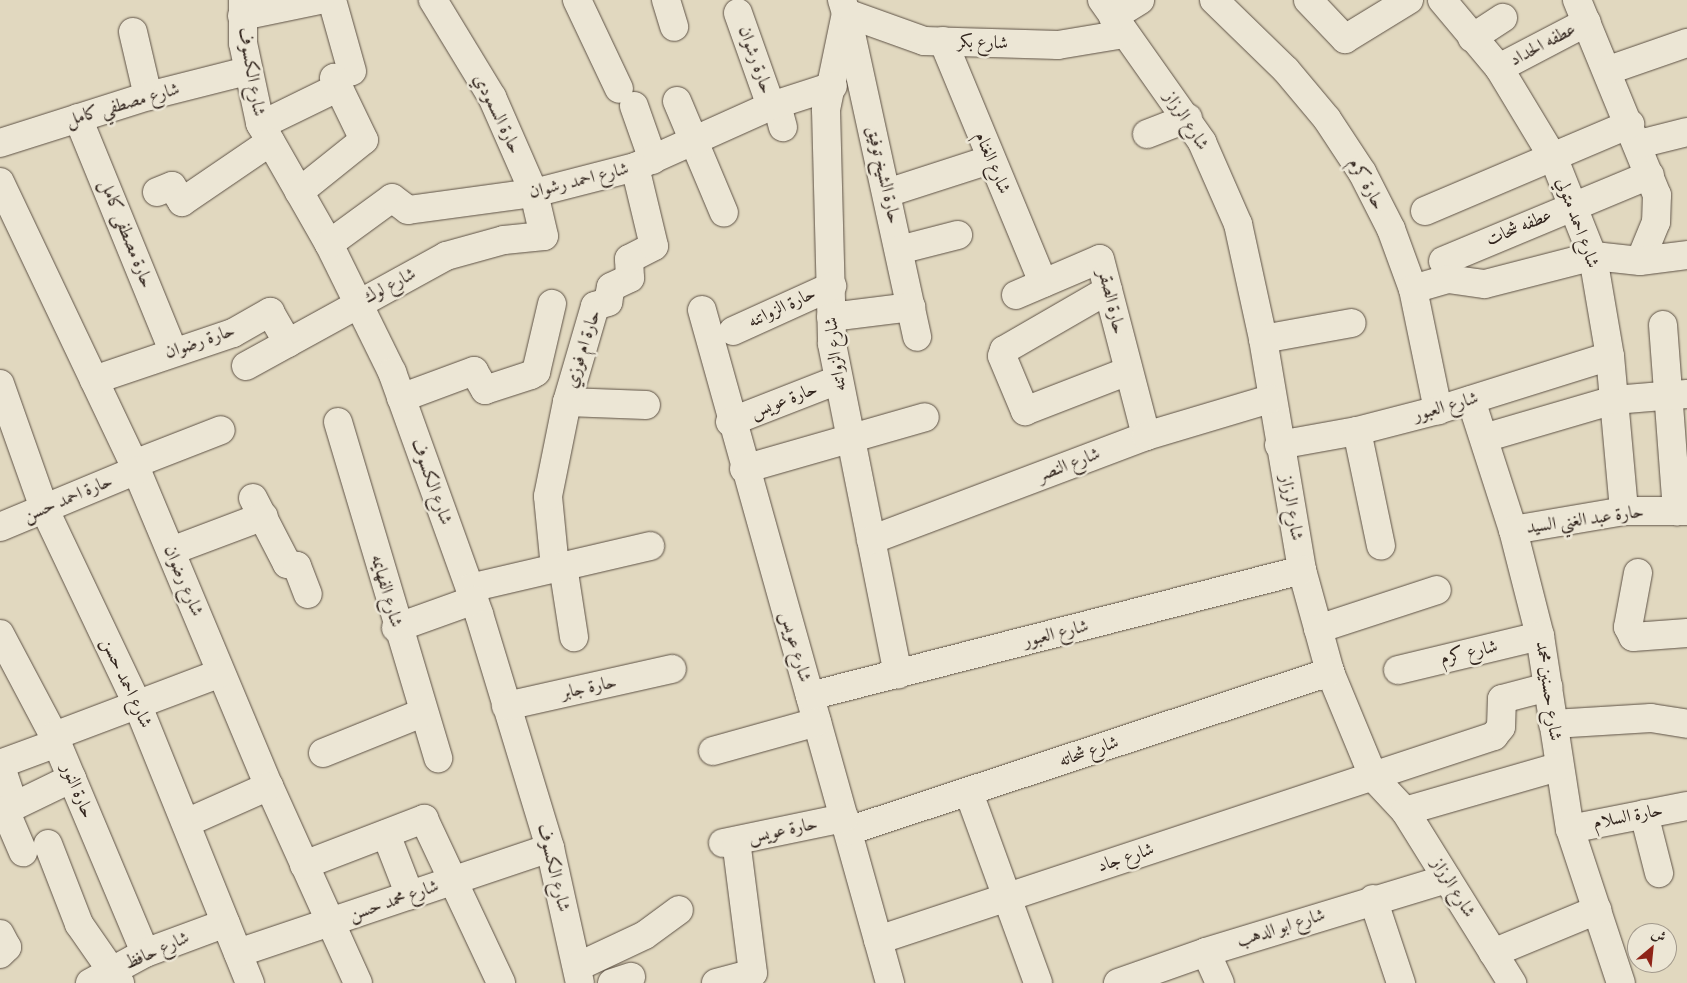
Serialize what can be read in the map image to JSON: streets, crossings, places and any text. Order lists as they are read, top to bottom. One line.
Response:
{"streets":{"street":["شارع بكر","عطفه الحداد","حارة رشوان","شارع الكسوف","شارع مصطفي كامل","حارة السمودي","شارع الرزاز","شارع الغنام","حارة الشيخ توفيق","شارع احمد رشوان","حارة كرم","شارع احمد متولي","عطفه شحات","حارة مصطفى كامل","شارع لوك","حارة الصقر","حارة الزواتنه","حارة رضوان","حارة ام فوزي","شارع الزواتنه","حارة عويس","شارع العبور","شارع النصر","حارة احمد حسن","حارة عبد الغني السيد","شارع رضوان","شارع الفهايمه","شارع عويس","شارع كرم","شارع احمد حسن","حارة جابر","شارع حسنين محمد","شارع شحاته","حارة النور","حارة السلام","شارع جاد","شارع محمد حسن","شارع ابو الدهب","شارع حافظ"]},"crossings":[["شارع بكر","شارع الرزاز"],["شارع بكر","شارع الغنام"],["شارع بكر","حارة الشيخ توفيق"],["شارع بكر","شارع الزواتنه"],["عطفه الحداد","شارع احمد متولي"],["حارة رشوان","شارع احمد رشوان"],["شارع الكسوف","شارع مصطفي كامل"],["شارع الكسوف","شارع احمد رشوان"],["شارع الكسوف","شارع لوك"],["شارع الكسوف","حارة جابر"],["شارع الكسوف","شارع محمد حسن"],["شارع مصطفي كامل","حارة مصطفى كامل"],["حارة السمودي","شارع احمد رشوان"],["حارة السمودي","شارع لوك"],["شارع الرزاز","شارع العبور"],["شارع الرزاز","شارع النصر"],["شارع الرزاز","شارع شحاته"],["شارع الرزاز","شارع جاد"],["شارع الرزاز","شارع ابو الدهب"],["شارع الغنام","حارة الصقر"],["حارة الشيخ توفيق","شارع الزواتنه"],["شارع احمد رشوان","حارة ام فوزي"],["شارع احمد رشوان","شارع الزواتنه"],["حارة كرم","شارع العبور"],["شارع احمد متولي","عطفه شحات"],["شارع احمد متولي","شارع العبور"],["شارع احمد متولي","حارة عبد الغني السيد"],["حارة مصطفى كامل","حارة رضوان"],["شارع لوك","حارة رضوان"],["حارة الصقر","شارع النصر"],["حارة الزواتنه","شارع الزواتنه"],["حارة رضوان","شارع رضوان"],["شارع الزواتنه","حارة عويس"],["شارع الزواتنه","شارع العبور"],["شارع الزواتنه","شارع النصر"],["حارة عويس","شارع عويس"],["حارة عويس","شارع شحاته"],["شارع العبور","شارع عويس"],["شارع العبور","شارع حسنين محمد"],["حارة احمد حسن","شارع رضوان"],["حارة احمد حسن","شارع احمد حسن"],["حارة عبد الغني السيد","شارع حسنين محمد"],["شارع رضوان","شارع محمد حسن"],["شارع عويس","شارع شحاته"],["شارع عويس","شارع جاد"],["شارع كرم","شارع حسنين محمد"],["شارع احمد حسن","شارع محمد حسن"],["شارع احمد حسن","شارع حافظ"],["شارع حسنين محمد","حارة السلام"],["شارع حسنين محمد","شارع جاد"],["حارة النور","شارع حافظ"]],"north":"top right"}
